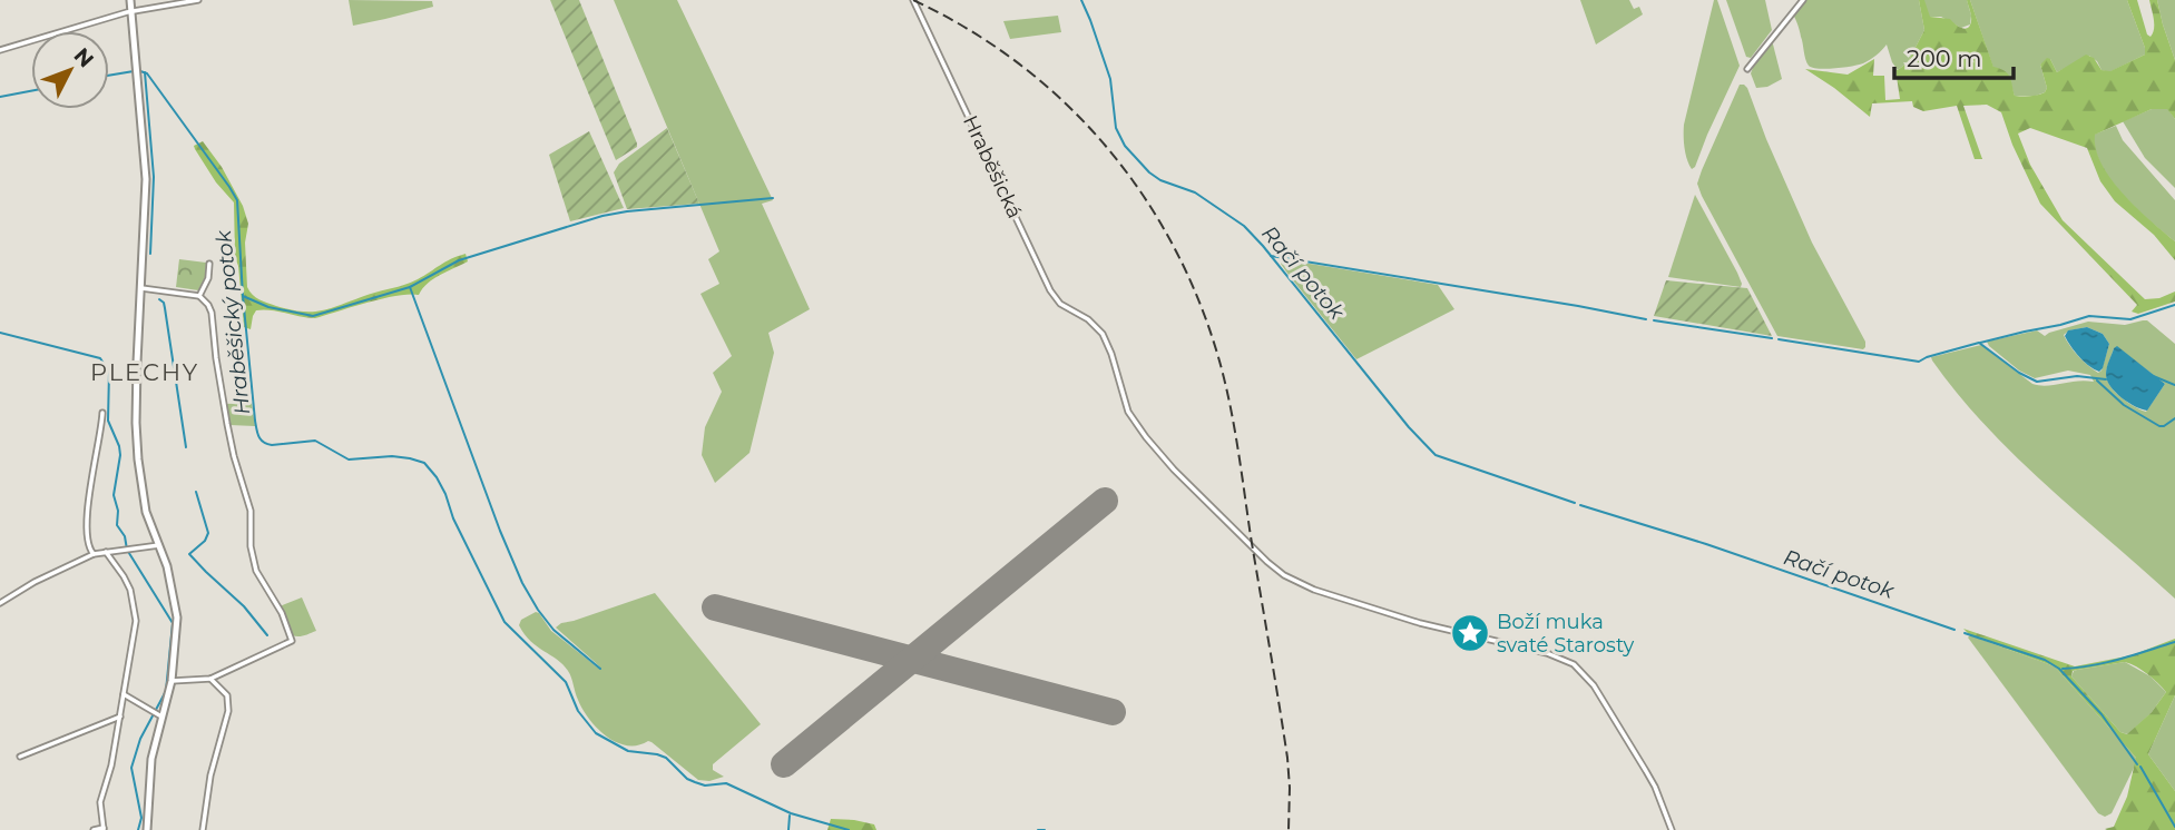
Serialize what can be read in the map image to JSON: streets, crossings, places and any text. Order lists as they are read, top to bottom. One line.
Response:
{"streets":{"street":["Hraběšická"]},"districts":["PLECHY"],"water":["Račí potok","Hraběšický potok"],"places":{"place":["Boží muka svaté Starosty"]},"scale_bar":"200 m","north":"top right"}
